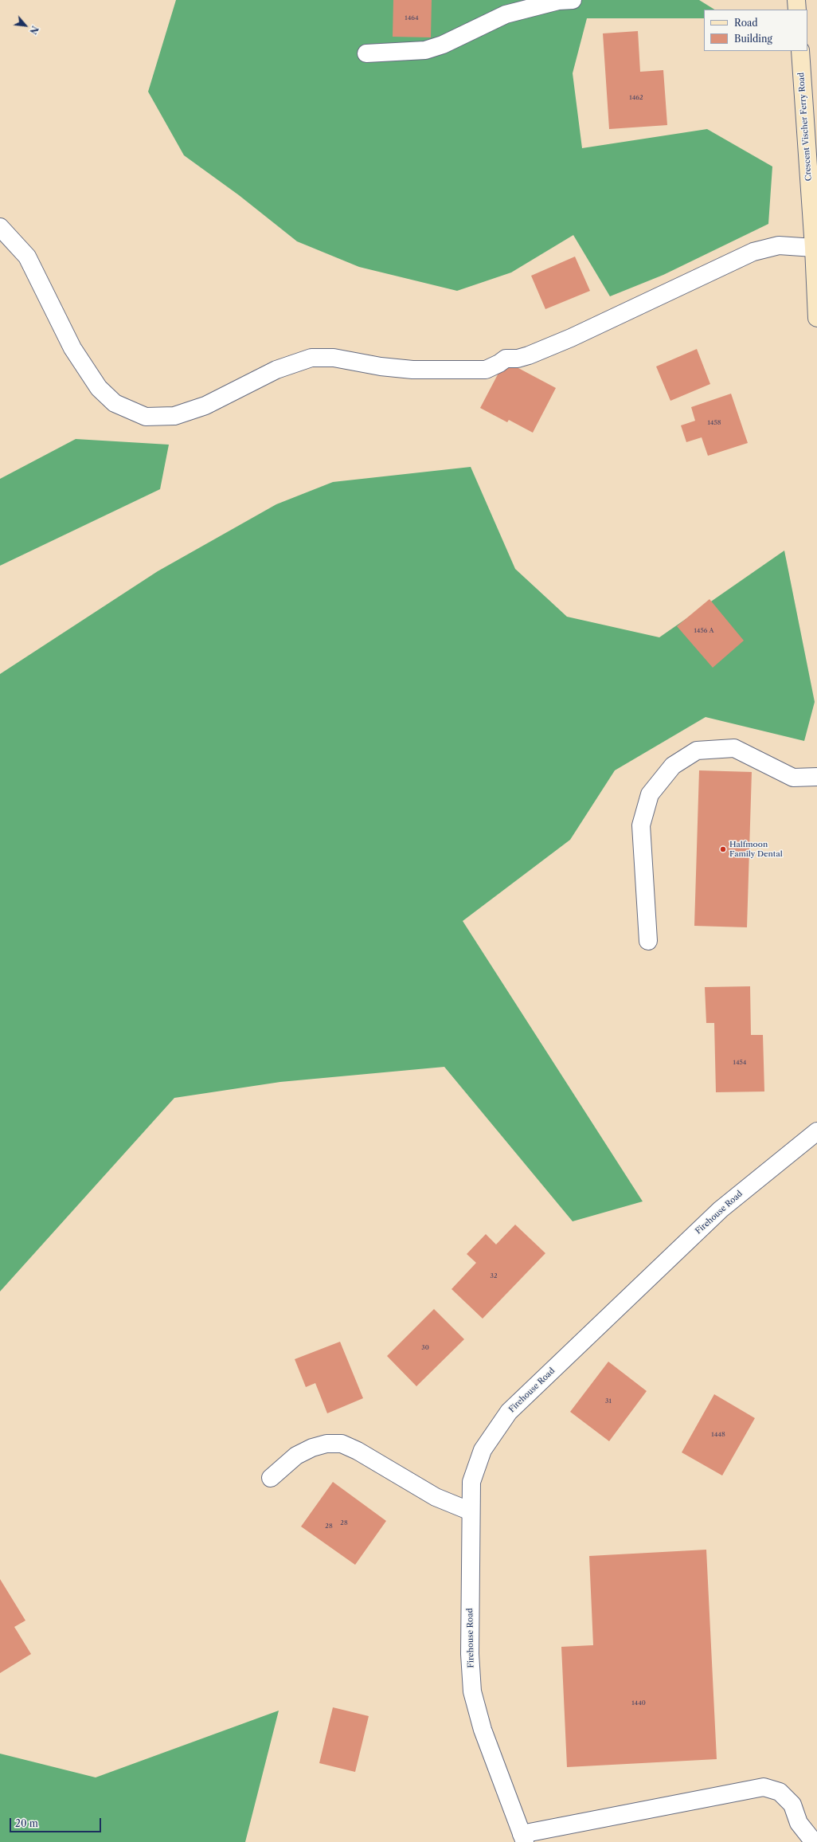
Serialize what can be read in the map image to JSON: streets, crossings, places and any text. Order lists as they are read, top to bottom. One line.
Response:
{"streets":{"main road":["Crescent Vischer Ferry Road"],"street":["Firehouse Road"]},"places":["Halfmoon Family Dental"],"house_numbers":["1464","1462","1458","1456 A","1454","32","30","31","1448","28","28","1440"],"legend":["Road","Building"],"scale_bar":"20 m","north":"bottom right"}
